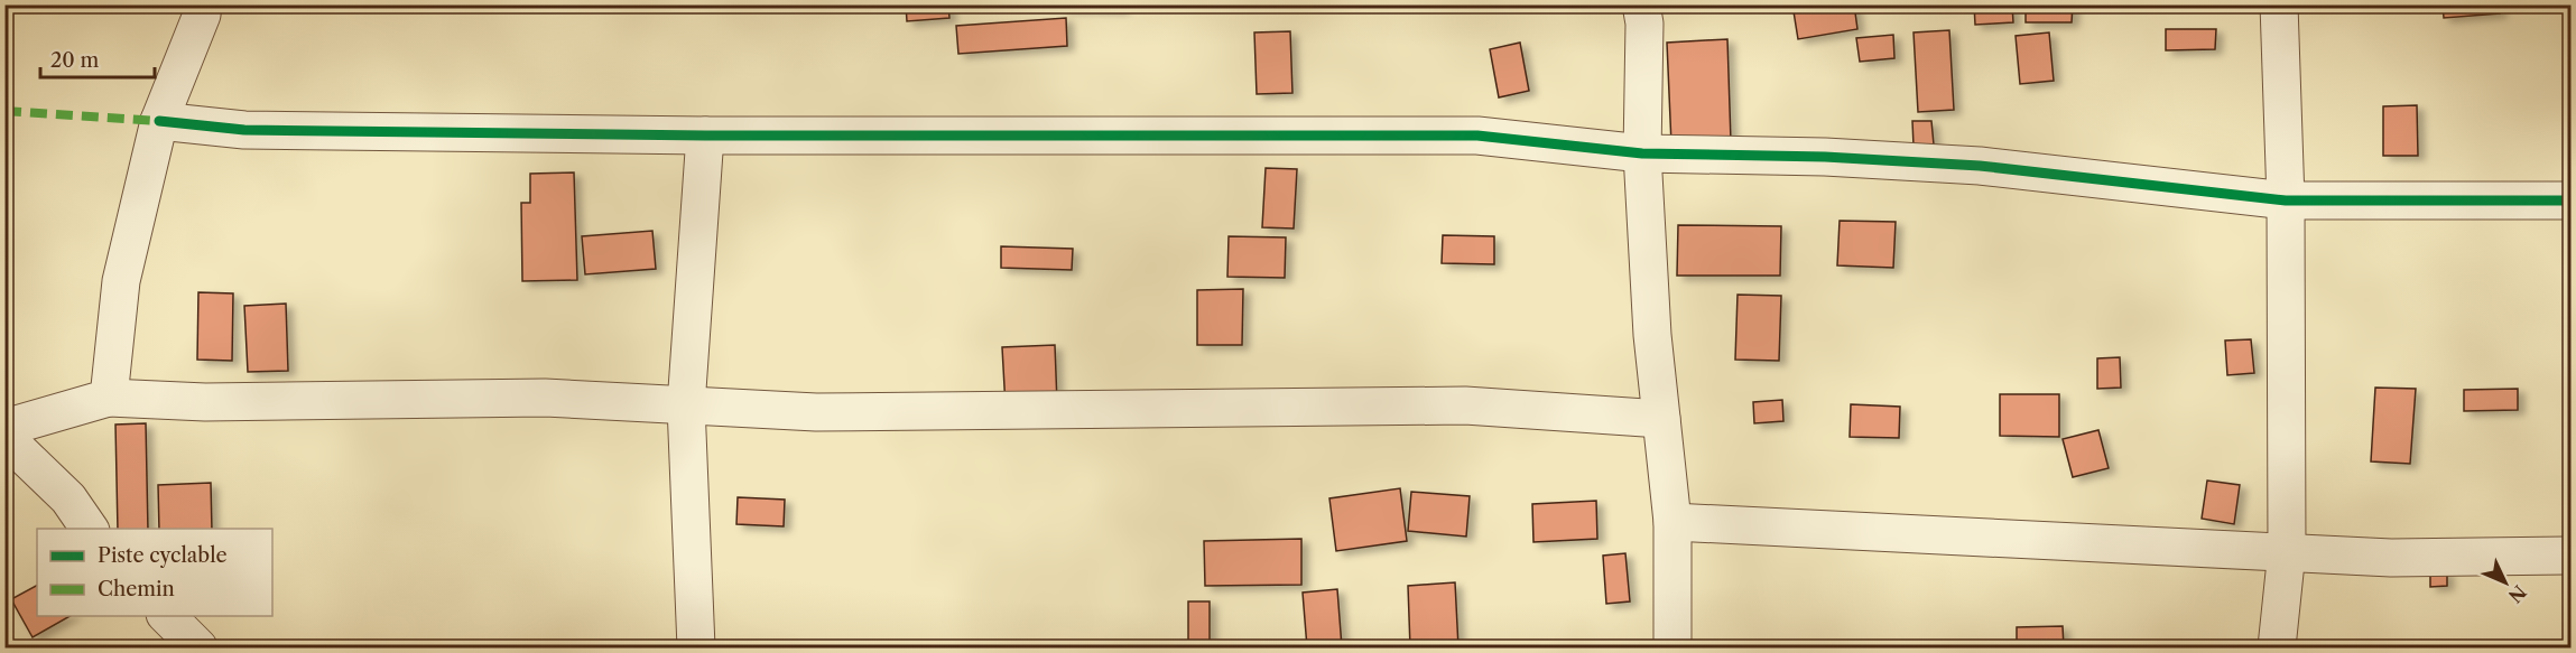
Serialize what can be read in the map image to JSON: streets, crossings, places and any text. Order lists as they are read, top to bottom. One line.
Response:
{"legend":["Piste cyclable","Chemin"],"scale_bar":"20 m","north":"bottom right"}
